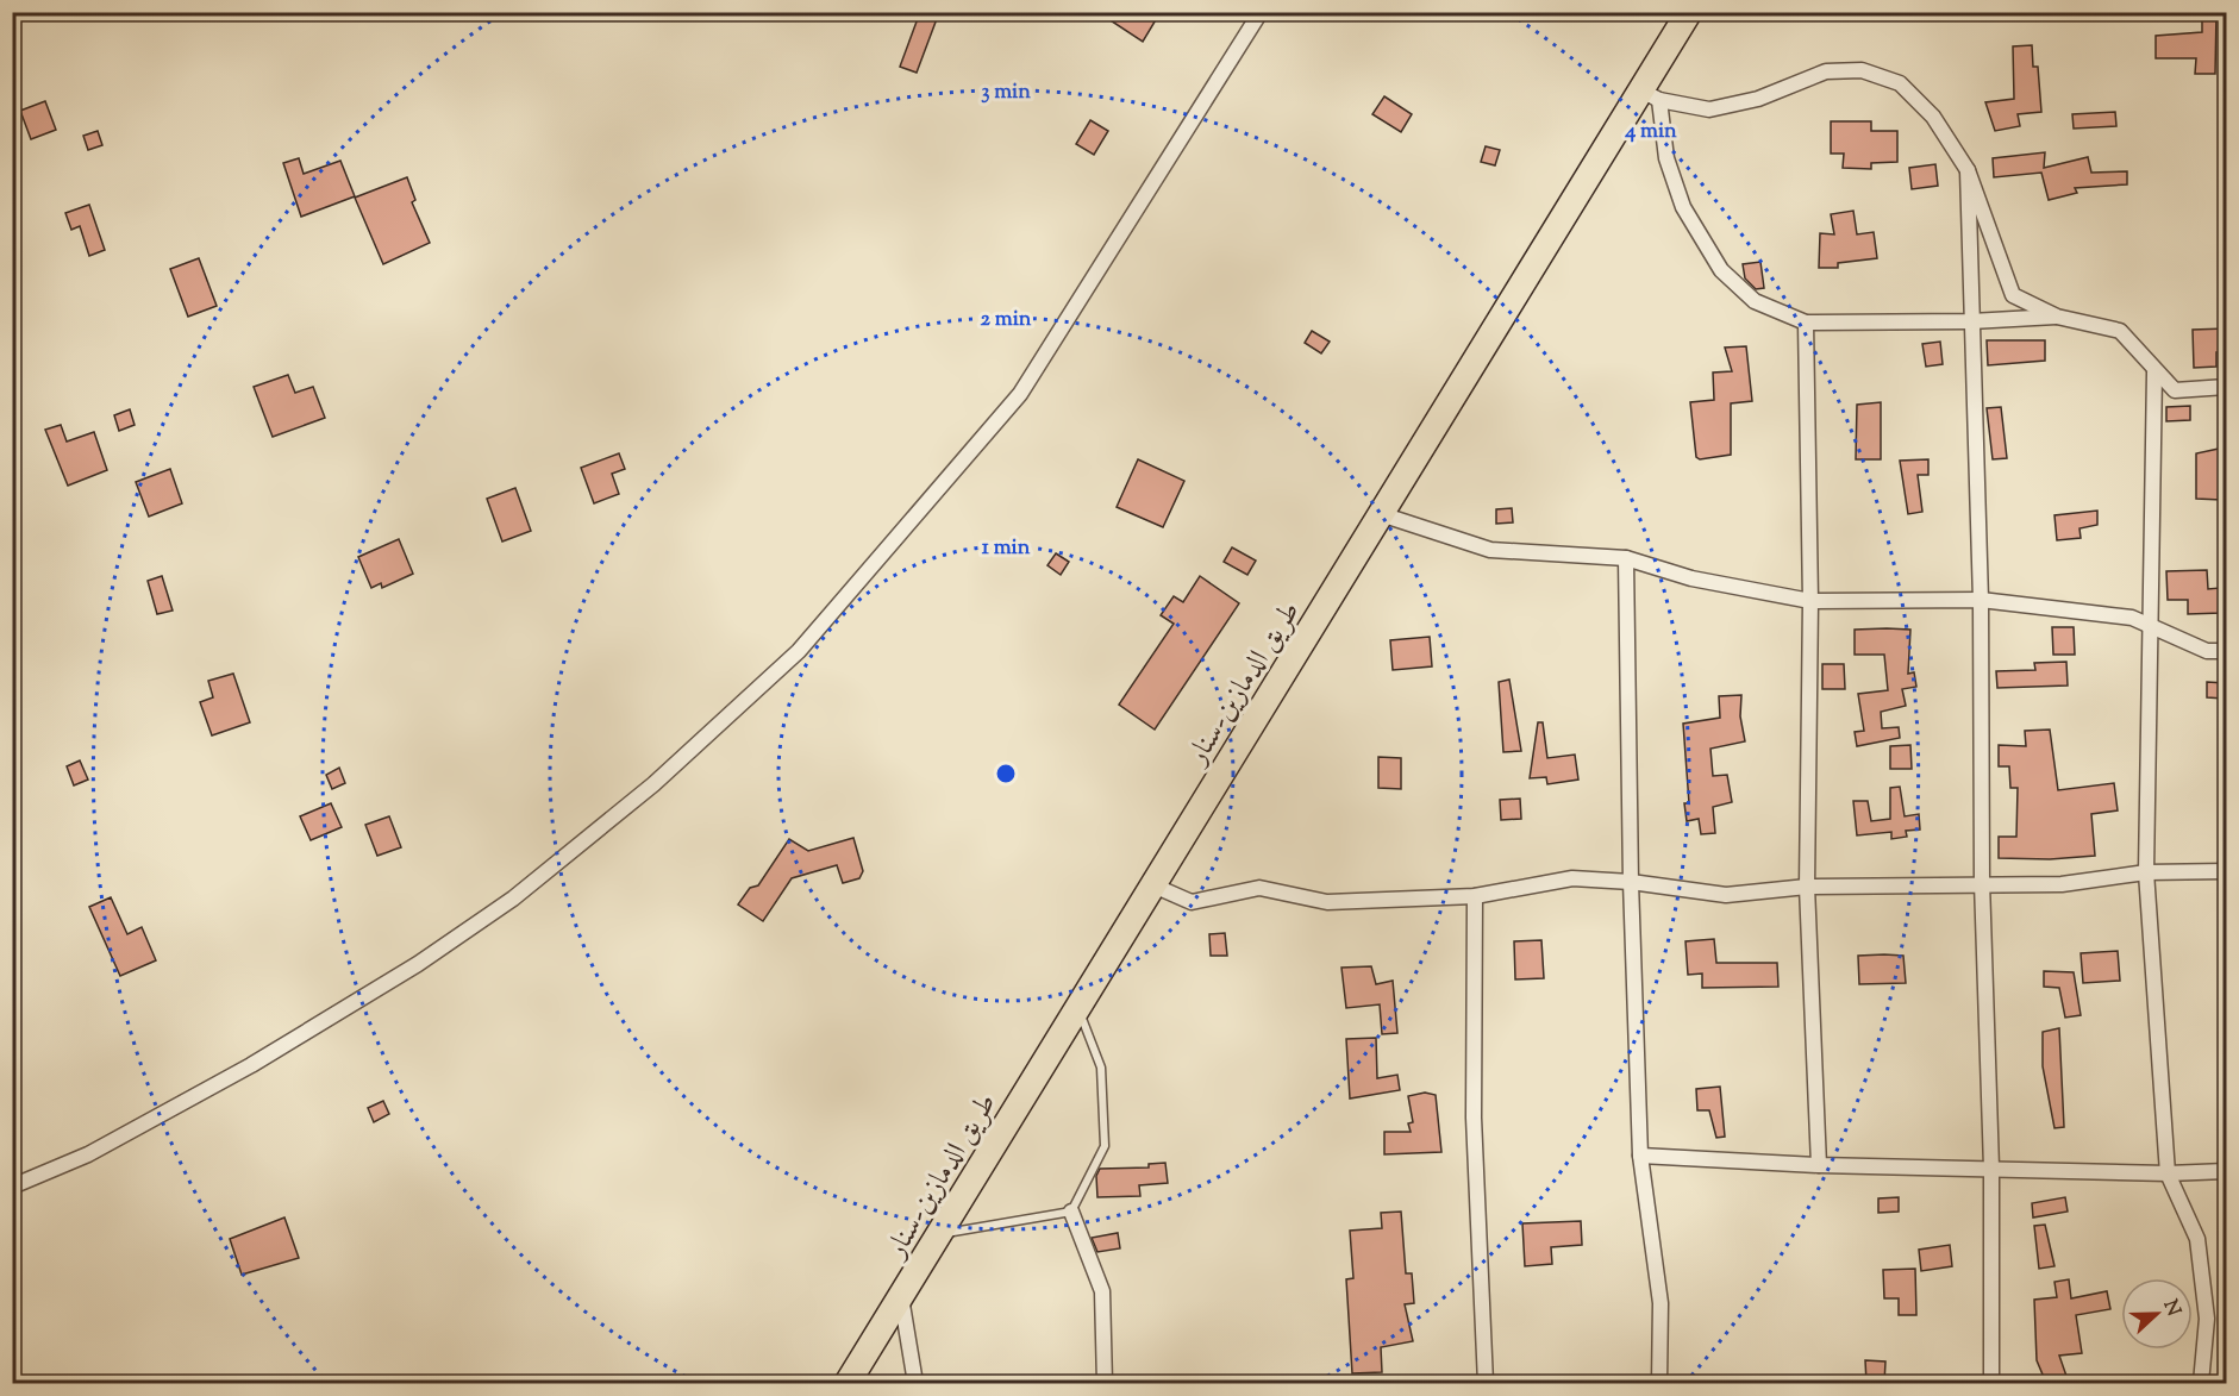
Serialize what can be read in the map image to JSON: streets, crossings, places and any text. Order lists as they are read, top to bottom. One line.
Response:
{"streets":{"highway":["طريق الدمازين-سنار"]},"north":"right","rings":["3 min","4 min","2 min","1 min"]}
